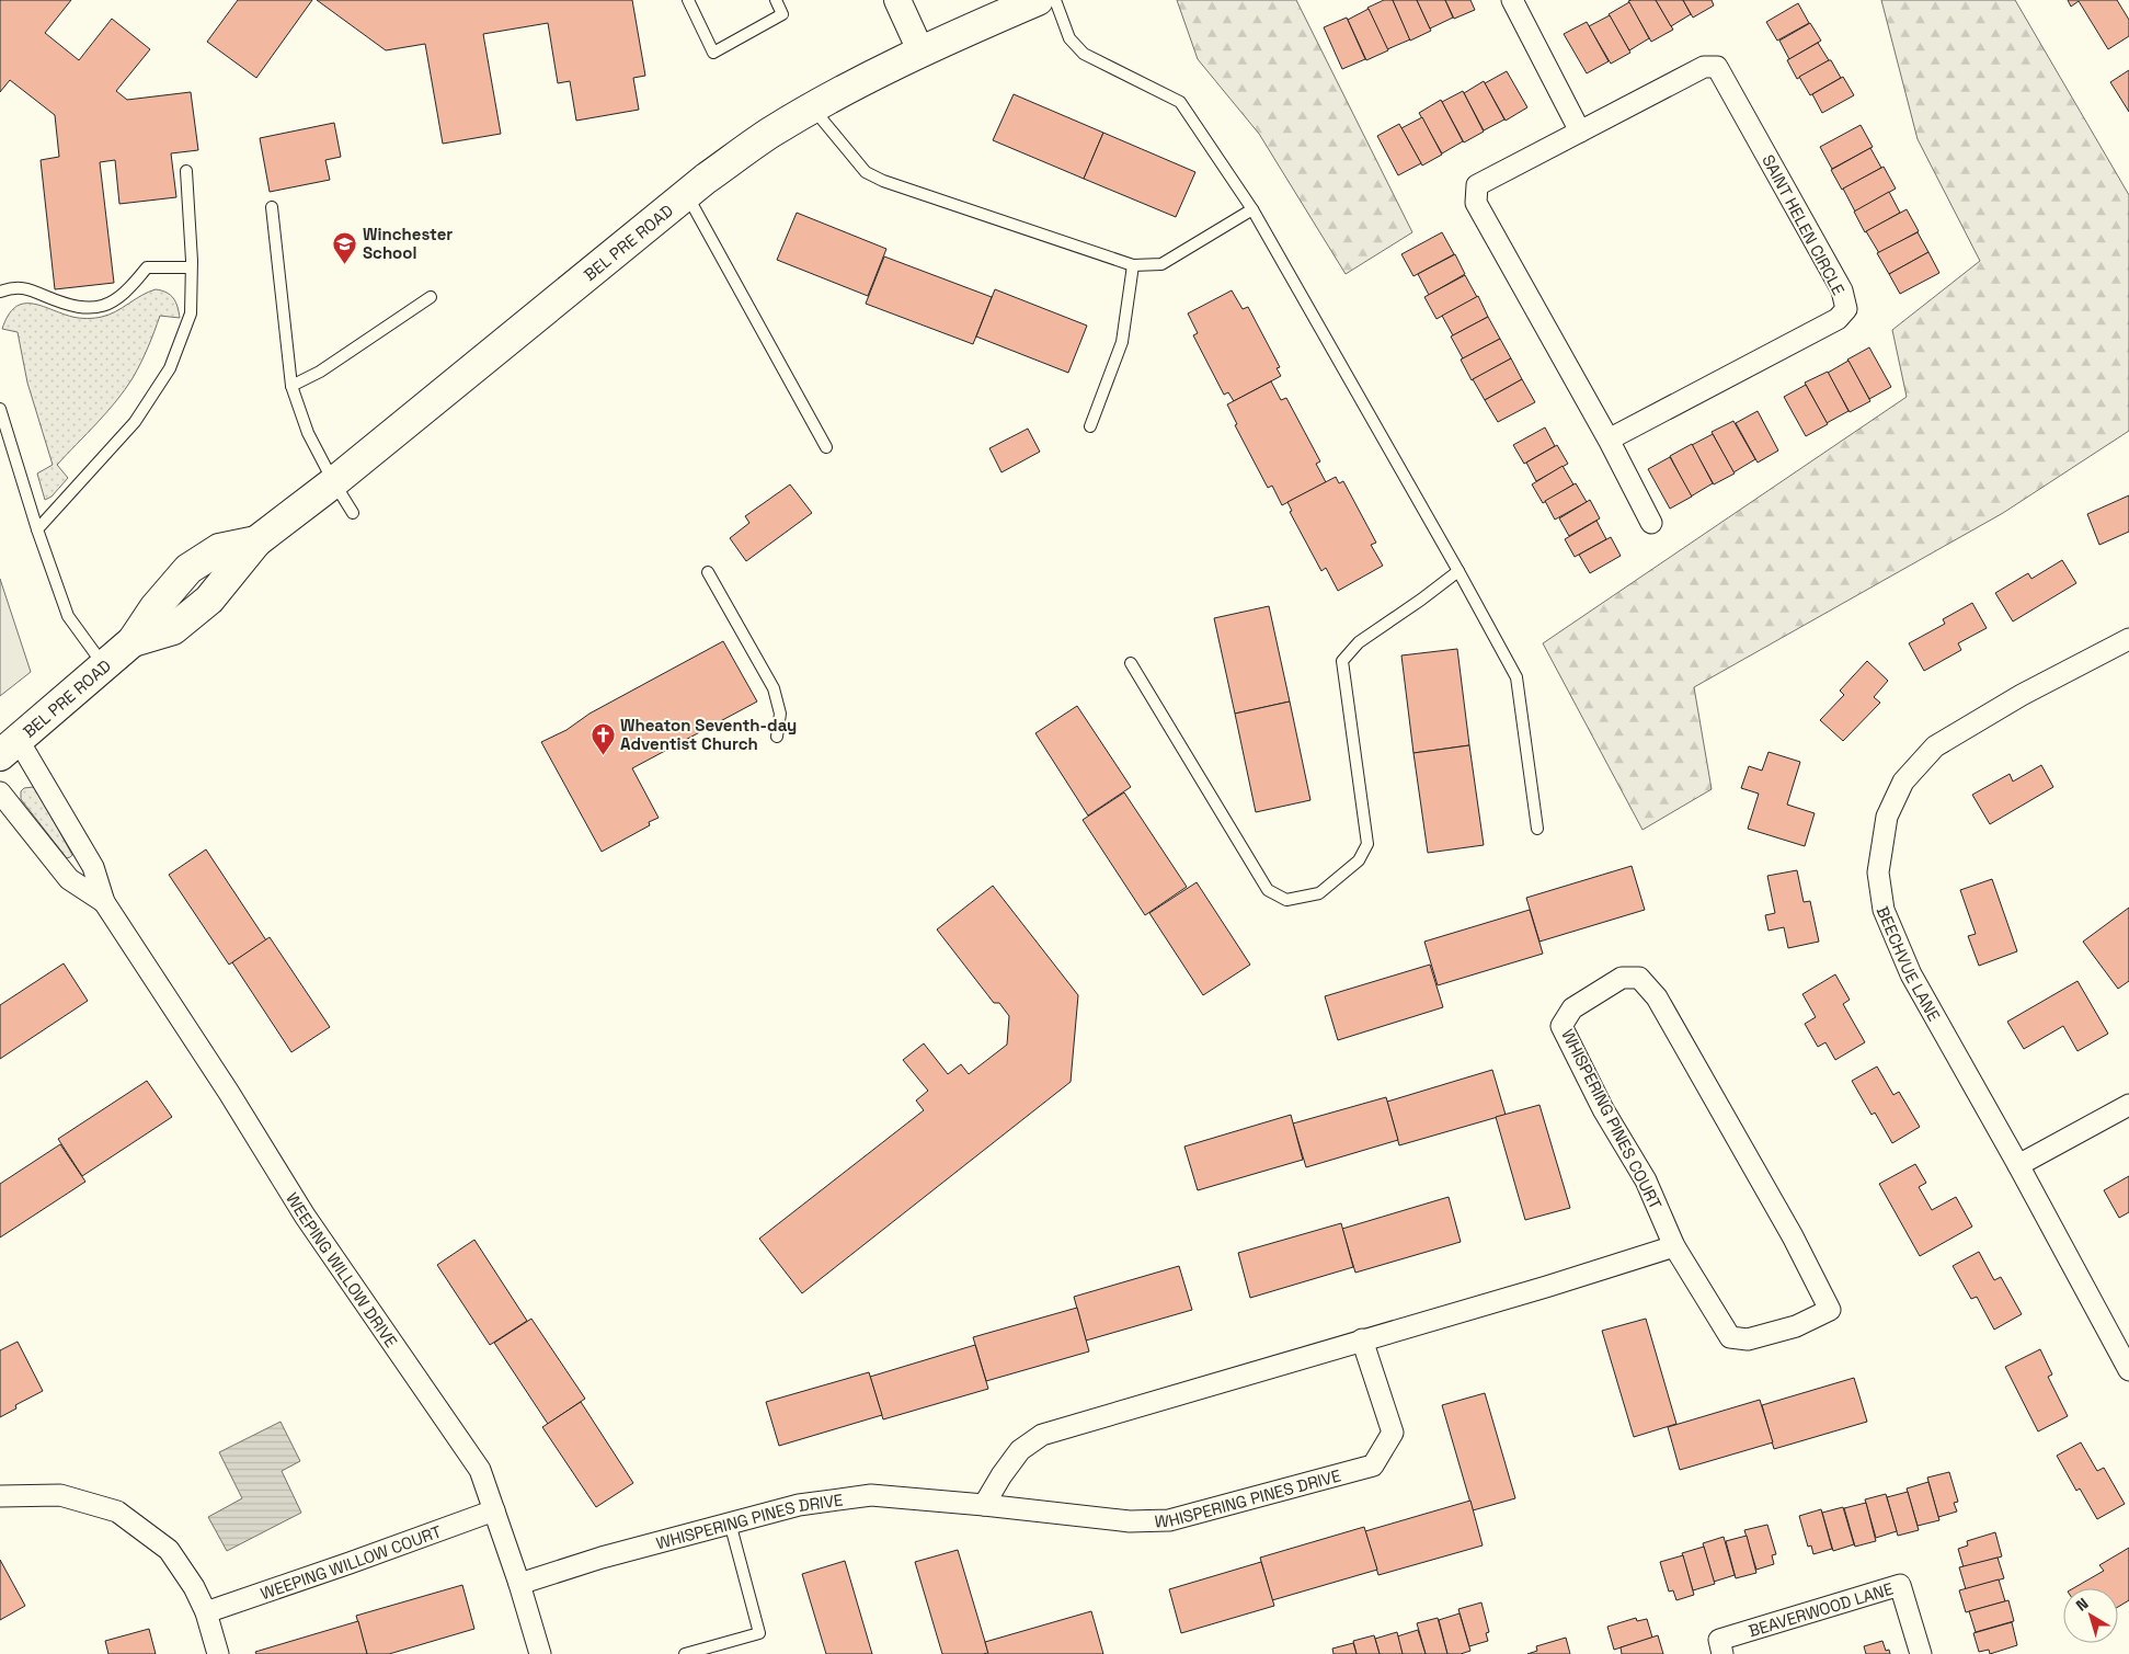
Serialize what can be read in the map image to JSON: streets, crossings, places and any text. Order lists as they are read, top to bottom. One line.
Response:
{"streets":{"main road":["BEL PRE ROAD"],"street":["SAINT HELEN CIRCLE","BEECHVUE LANE","WHISPERING PINES COURT","WEEPING WILLOW DRIVE","WHISPERING PINES DRIVE","WEEPING WILLOW COURT","BEAVERWOOD LANE"]},"crossings":[["BEL PRE ROAD","WEEPING WILLOW DRIVE"],["WEEPING WILLOW DRIVE","WHISPERING PINES DRIVE"],["WEEPING WILLOW DRIVE","WEEPING WILLOW COURT"]],"places":{"school or university":["Winchester School"],"church":["Wheaton Seventh-day Adventist Church"]},"north":"top left"}
